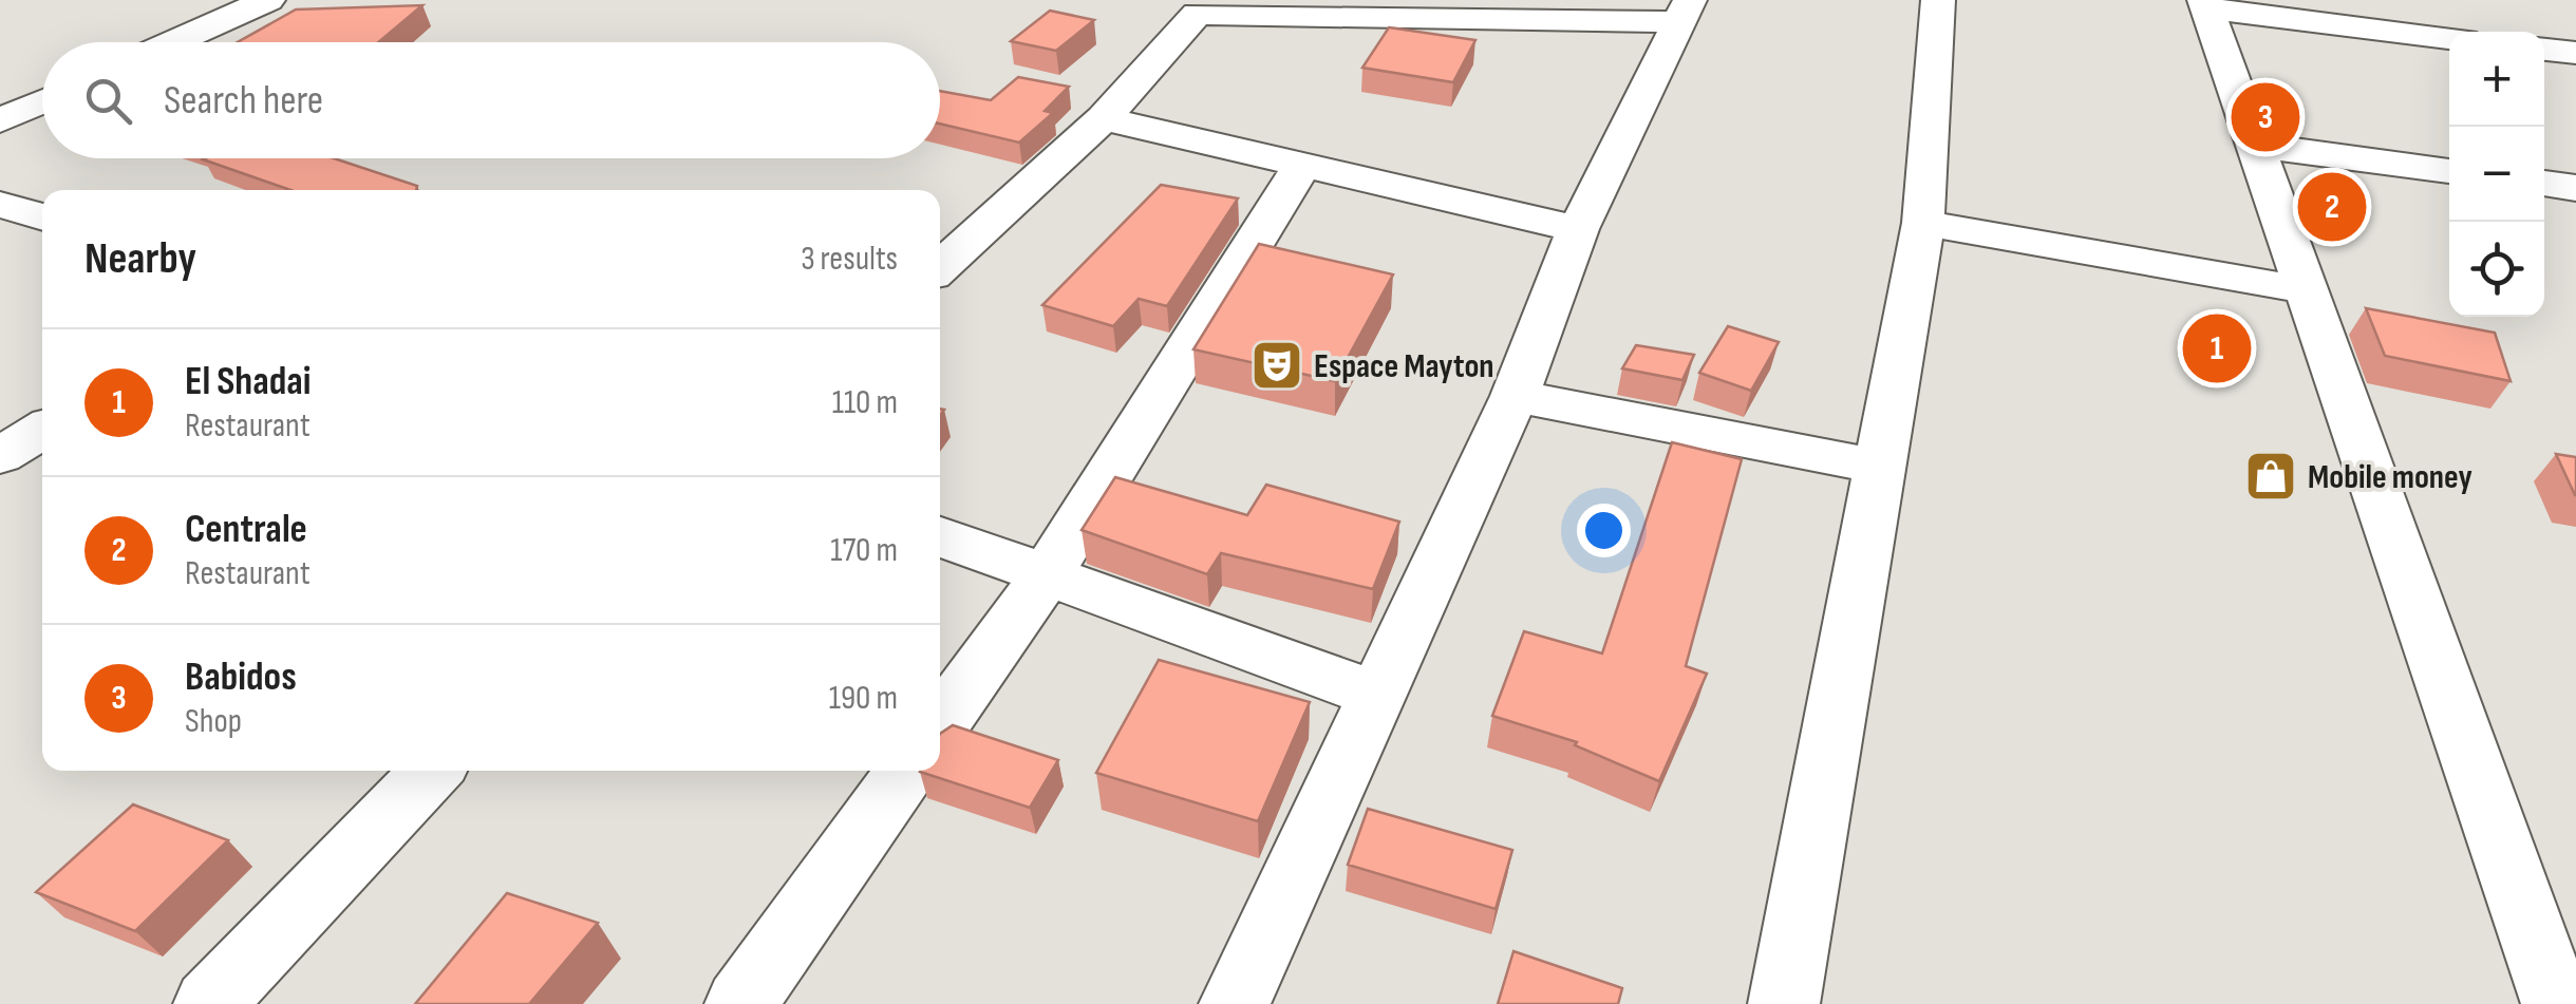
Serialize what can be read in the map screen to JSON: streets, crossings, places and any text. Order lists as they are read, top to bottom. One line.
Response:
{"places":{"theatre":["Espace Mayton"],"shop":["Mobile money"]},"page":{"map_buttons":["+","−"],"search":"Search here","pins":["3","2","1"],"heading":["Nearby","3 results"],"list":[{"mark":"1","name":"El Shadai","note":"Restaurant","value":"110 m"},{"mark":"2","name":"Centrale","note":"Restaurant","value":"170 m"},{"mark":"3","name":"Babidos","note":"Shop","value":"190 m"}]}}
